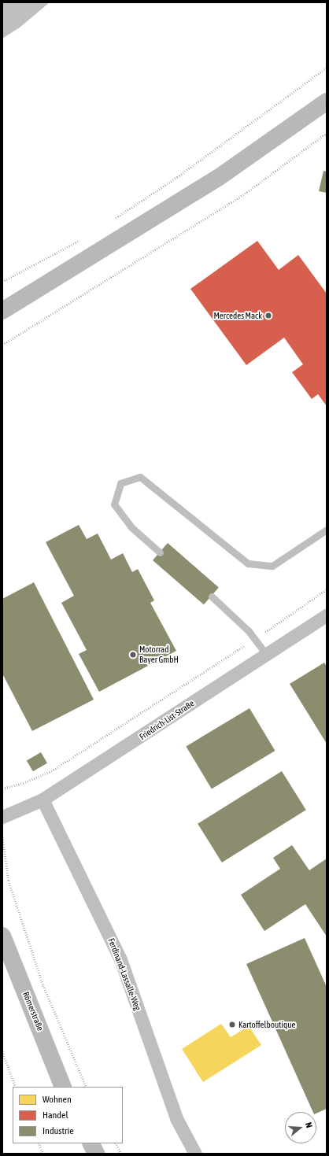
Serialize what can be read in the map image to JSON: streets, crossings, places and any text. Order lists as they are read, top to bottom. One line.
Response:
{"streets":{"main road":["Römerstraße"],"street":["Friedrich-List-Straße","Ferdinand-Lassalle-Weg"]},"crossings":[["Friedrich-List-Straße","Ferdinand-Lassalle-Weg"]],"places":["Mercedes Mack","Motorrad Bayer GmbH","Kartoffelboutique"],"legend":["Wohnen","Handel","Industrie"],"north":"right"}
